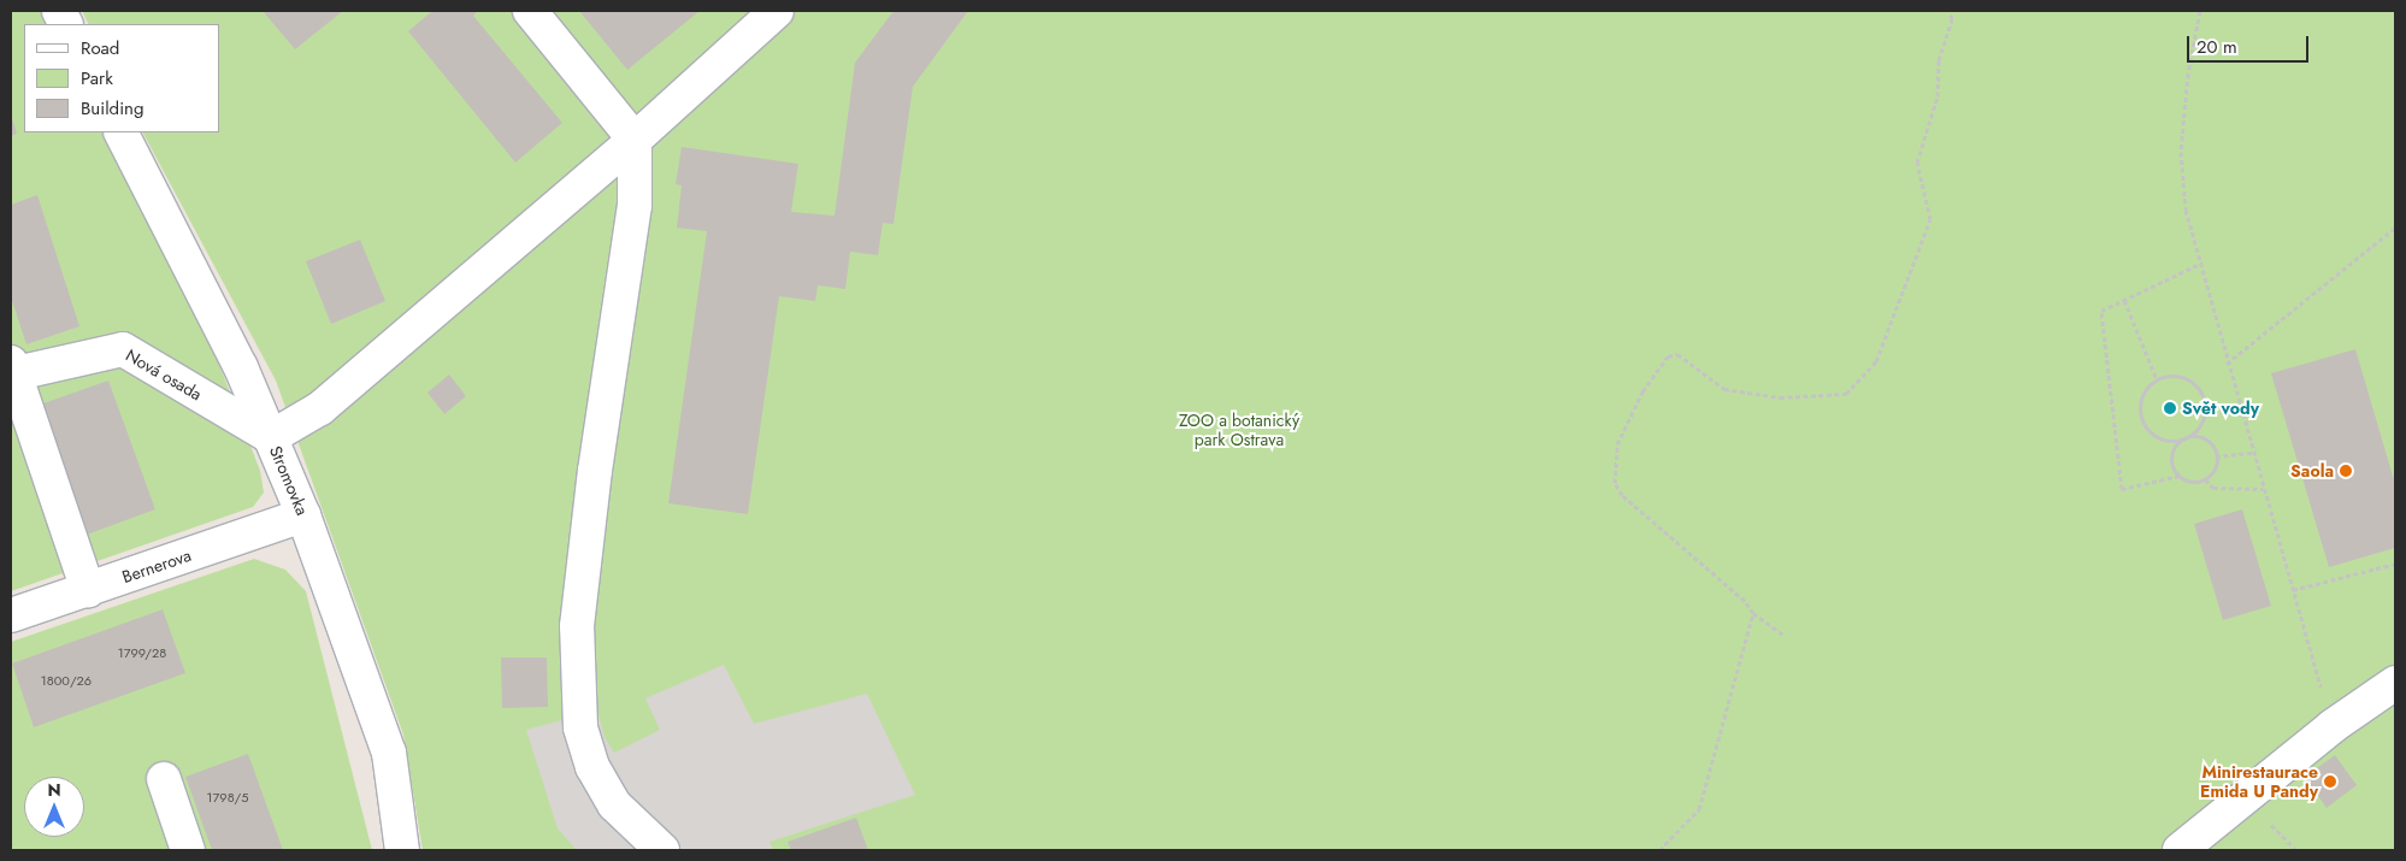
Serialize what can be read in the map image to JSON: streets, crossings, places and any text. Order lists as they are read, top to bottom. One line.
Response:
{"streets":{"street":["Nová osada","Stromovka","Bernerova"]},"crossings":[["Nová osada","Stromovka"],["Nová osada","Bernerova"],["Stromovka","Bernerova"]],"parks":["ZOO a botanický park Ostrava"],"places":["Svět vody","Saola","Minirestaurace Emida U Pandy"],"house_numbers":["1799/28","1800/26","1798/5"],"legend":["Road","Park","Building"],"scale_bar":"20 m","north":"top"}
